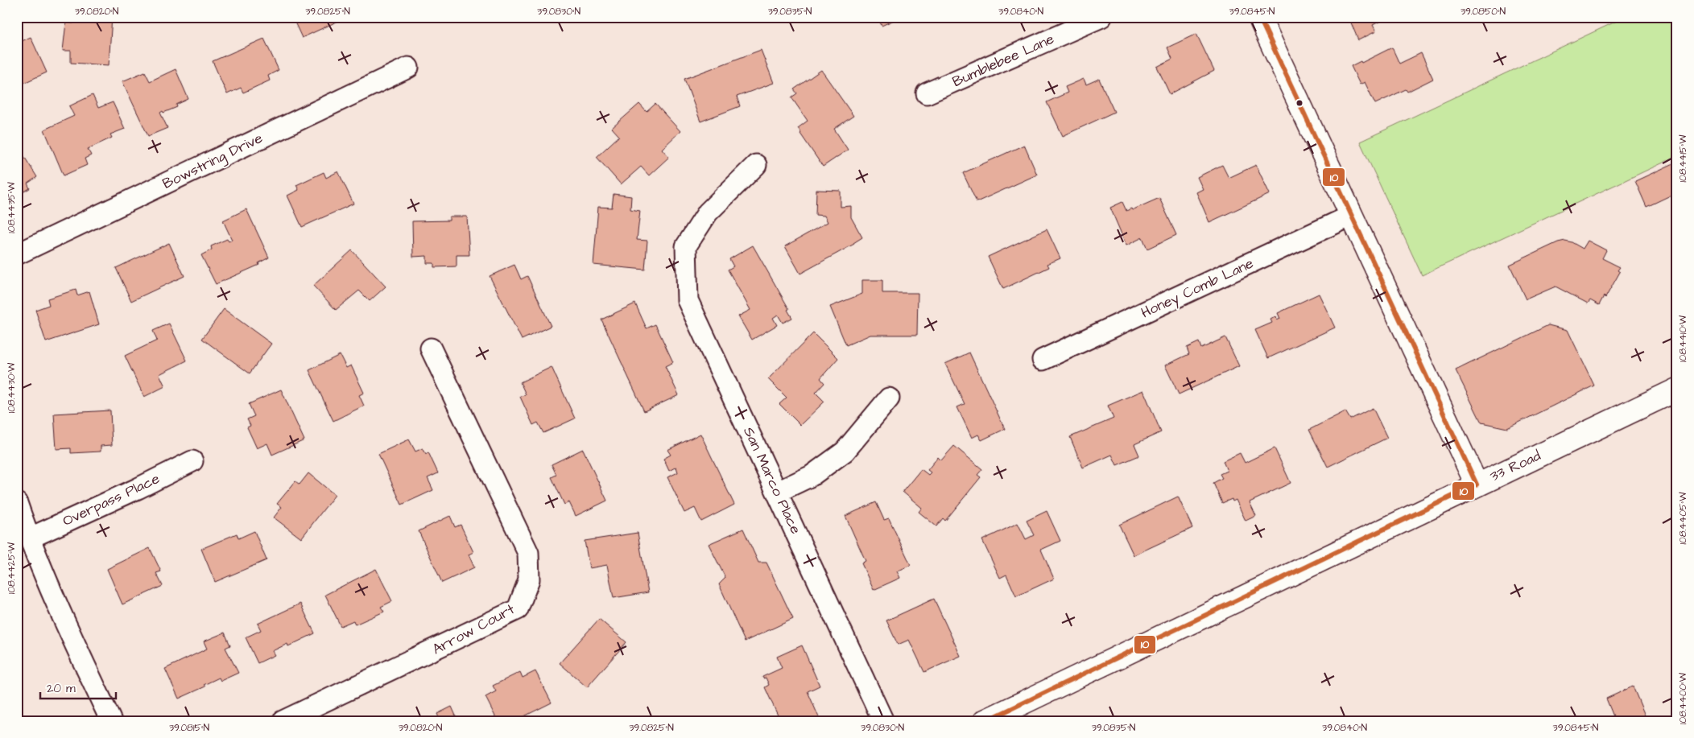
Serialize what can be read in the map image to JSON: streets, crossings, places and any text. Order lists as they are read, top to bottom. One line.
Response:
{"streets":{"main road":["33 Road"],"street":["Bumblebee Lane","Bowstring Drive","Honey Comb Lane","San Marco Place","Overpass Place","Arrow Court"]},"lines":["transit line 10"],"scale_bar":"20 m","coordinates":["39.0820°N","39.0825°N","39.0830°N","39.0835°N","39.0840°N","39.0845°N","39.0850°N","108.4415°W","108.4435°W","108.4410°W","108.4430°W","108.4405°W","108.4425°W","108.4400°W","39.0815°N"]}
